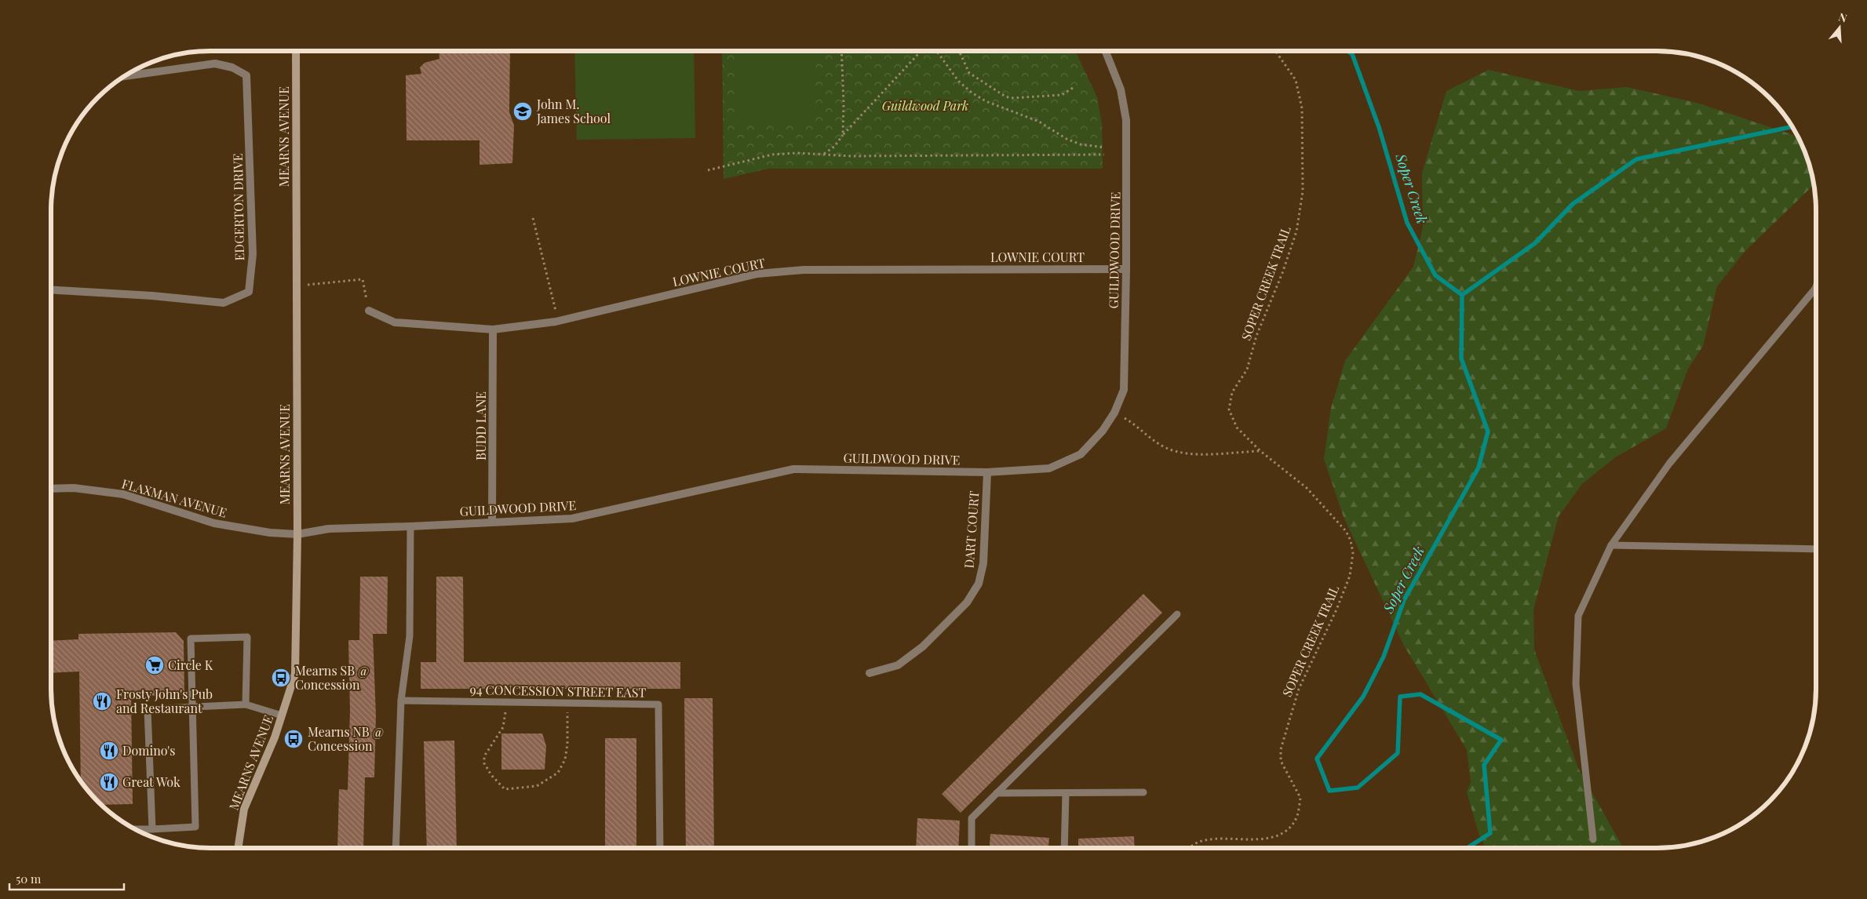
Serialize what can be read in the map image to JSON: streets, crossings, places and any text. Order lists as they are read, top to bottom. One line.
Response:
{"streets":{"street":["MEARNS AVENUE","EDGERTON DRIVE","GUILDWOOD DRIVE","LOWNIE COURT","BUDD LANE","FLAXMAN AVENUE","DART COURT"],"lane":["94 CONCESSION STREET EAST"],"path":["SOPER CREEK TRAIL"]},"crossings":[["MEARNS AVENUE","GUILDWOOD DRIVE"],["MEARNS AVENUE","FLAXMAN AVENUE"],["GUILDWOOD DRIVE","LOWNIE COURT"],["GUILDWOOD DRIVE","BUDD LANE"],["GUILDWOOD DRIVE","FLAXMAN AVENUE"],["GUILDWOOD DRIVE","DART COURT"],["LOWNIE COURT","BUDD LANE"]],"water":["Soper Creek"],"parks":["Guildwood Park"],"places":{"school or university":["John M. James School"],"supermarket":["Circle K"],"bus stop":["Mearns SB @ Concession","Mearns NB @ Concession"],"restaurant":["Frosty John's Pub and Restaurant","Domino's","Great Wok"]},"scale_bar":"50 m","north":"top"}
